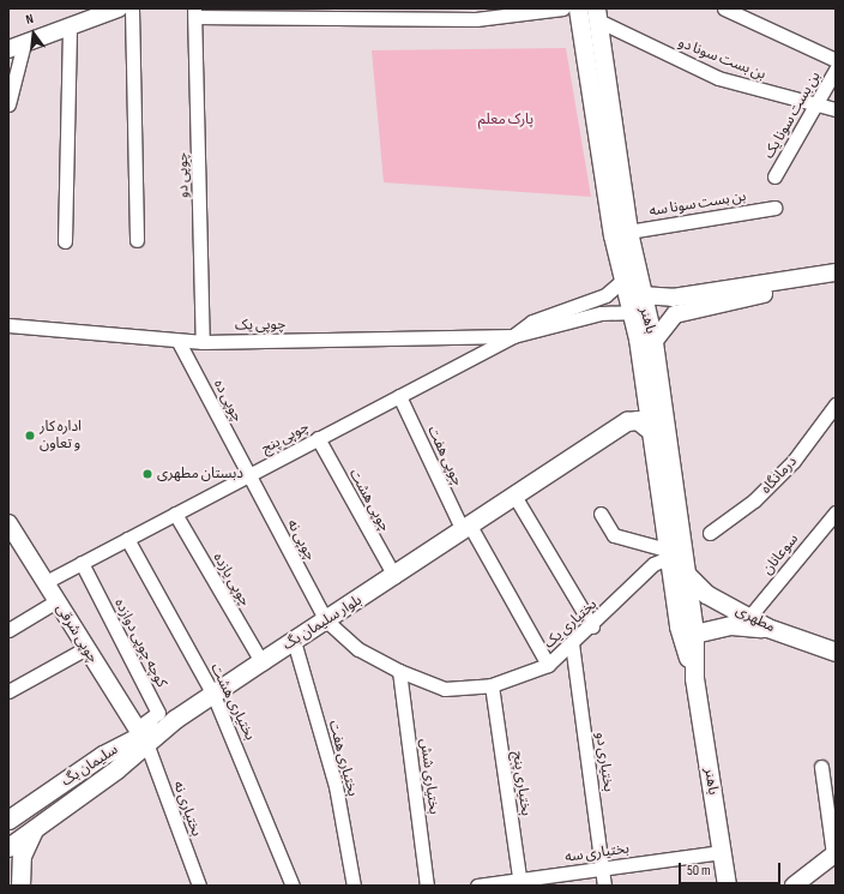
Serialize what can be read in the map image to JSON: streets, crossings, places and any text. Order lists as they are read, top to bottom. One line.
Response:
{"streets":{"main road":["باهنر","مطهری","بلوار سلیمان بگ","سلیمان بگ"],"street":["بن بست سونا دو","بن بست سونا یک","چوپی دو","بن بست سونا سه","چوپی یک","چوپی ده","چوپی پنج","چوپی هفت","درمانگاه","چوپی هشت","چوپی نه","سوعانان","چوپی یازده","بختیاری یک","چوپی شرقی","کوچه چوپی دوازده","بختیاری هشت","بختیاری هفت","بختیاری دو","بختیاری شش","بختیاری پنج","بختیاری نه","بختیاری سه"]},"crossings":[["بن بست سونا دو","بن بست سونا یک"],["بن بست سونا دو","باهنر"],["چوپی دو","چوپی یک"],["بن بست سونا سه","باهنر"],["باهنر","چوپی یک"],["باهنر","مطهری"],["باهنر","بلوار سلیمان بگ"],["باهنر","بختیاری یک"],["باهنر","بختیاری سه"],["چوپی یک","چوپی ده"],["چوپی یک","چوپی پنج"],["چوپی ده","چوپی پنج"],["چوپی ده","چوپی نه"],["چوپی پنج","چوپی هفت"],["چوپی پنج","چوپی هشت"],["چوپی پنج","چوپی نه"],["چوپی پنج","چوپی یازده"],["چوپی پنج","چوپی شرقی"],["چوپی پنج","کوچه چوپی دوازده"],["چوپی پنج","بختیاری هشت"],["چوپی هفت","بلوار سلیمان بگ"],["چوپی هفت","بختیاری یک"],["چوپی هشت","بلوار سلیمان بگ"],["چوپی نه","بلوار سلیمان بگ"],["چوپی نه","بختیاری یک"],["سوعانان","مطهری"],["چوپی یازده","بلوار سلیمان بگ"],["بلوار سلیمان بگ","بختیاری یک"],["بلوار سلیمان بگ","چوپی شرقی"],["بلوار سلیمان بگ","کوچه چوپی دوازده"],["بلوار سلیمان بگ","بختیاری هشت"],["بلوار سلیمان بگ","بختیاری هفت"],["بلوار سلیمان بگ","سلیمان بگ"],["بلوار سلیمان بگ","بختیاری نه"],["بختیاری یک","بختیاری دو"],["بختیاری یک","بختیاری شش"],["بختیاری یک","بختیاری پنج"],["چوپی شرقی","کوچه چوپی دوازده"],["چوپی شرقی","سلیمان بگ"],["چوپی شرقی","بختیاری نه"],["کوچه چوپی دوازده","سلیمان بگ"],["کوچه چوپی دوازده","بختیاری نه"],["بختیاری دو","بختیاری سه"],["سلیمان بگ","بختیاری نه"],["بختیاری پنج","بختیاری سه"]],"parks":["پارک معلم"],"places":["اداره کار و تعاون","دبستان مطهری"],"scale_bar":"50 m","north":"top"}
